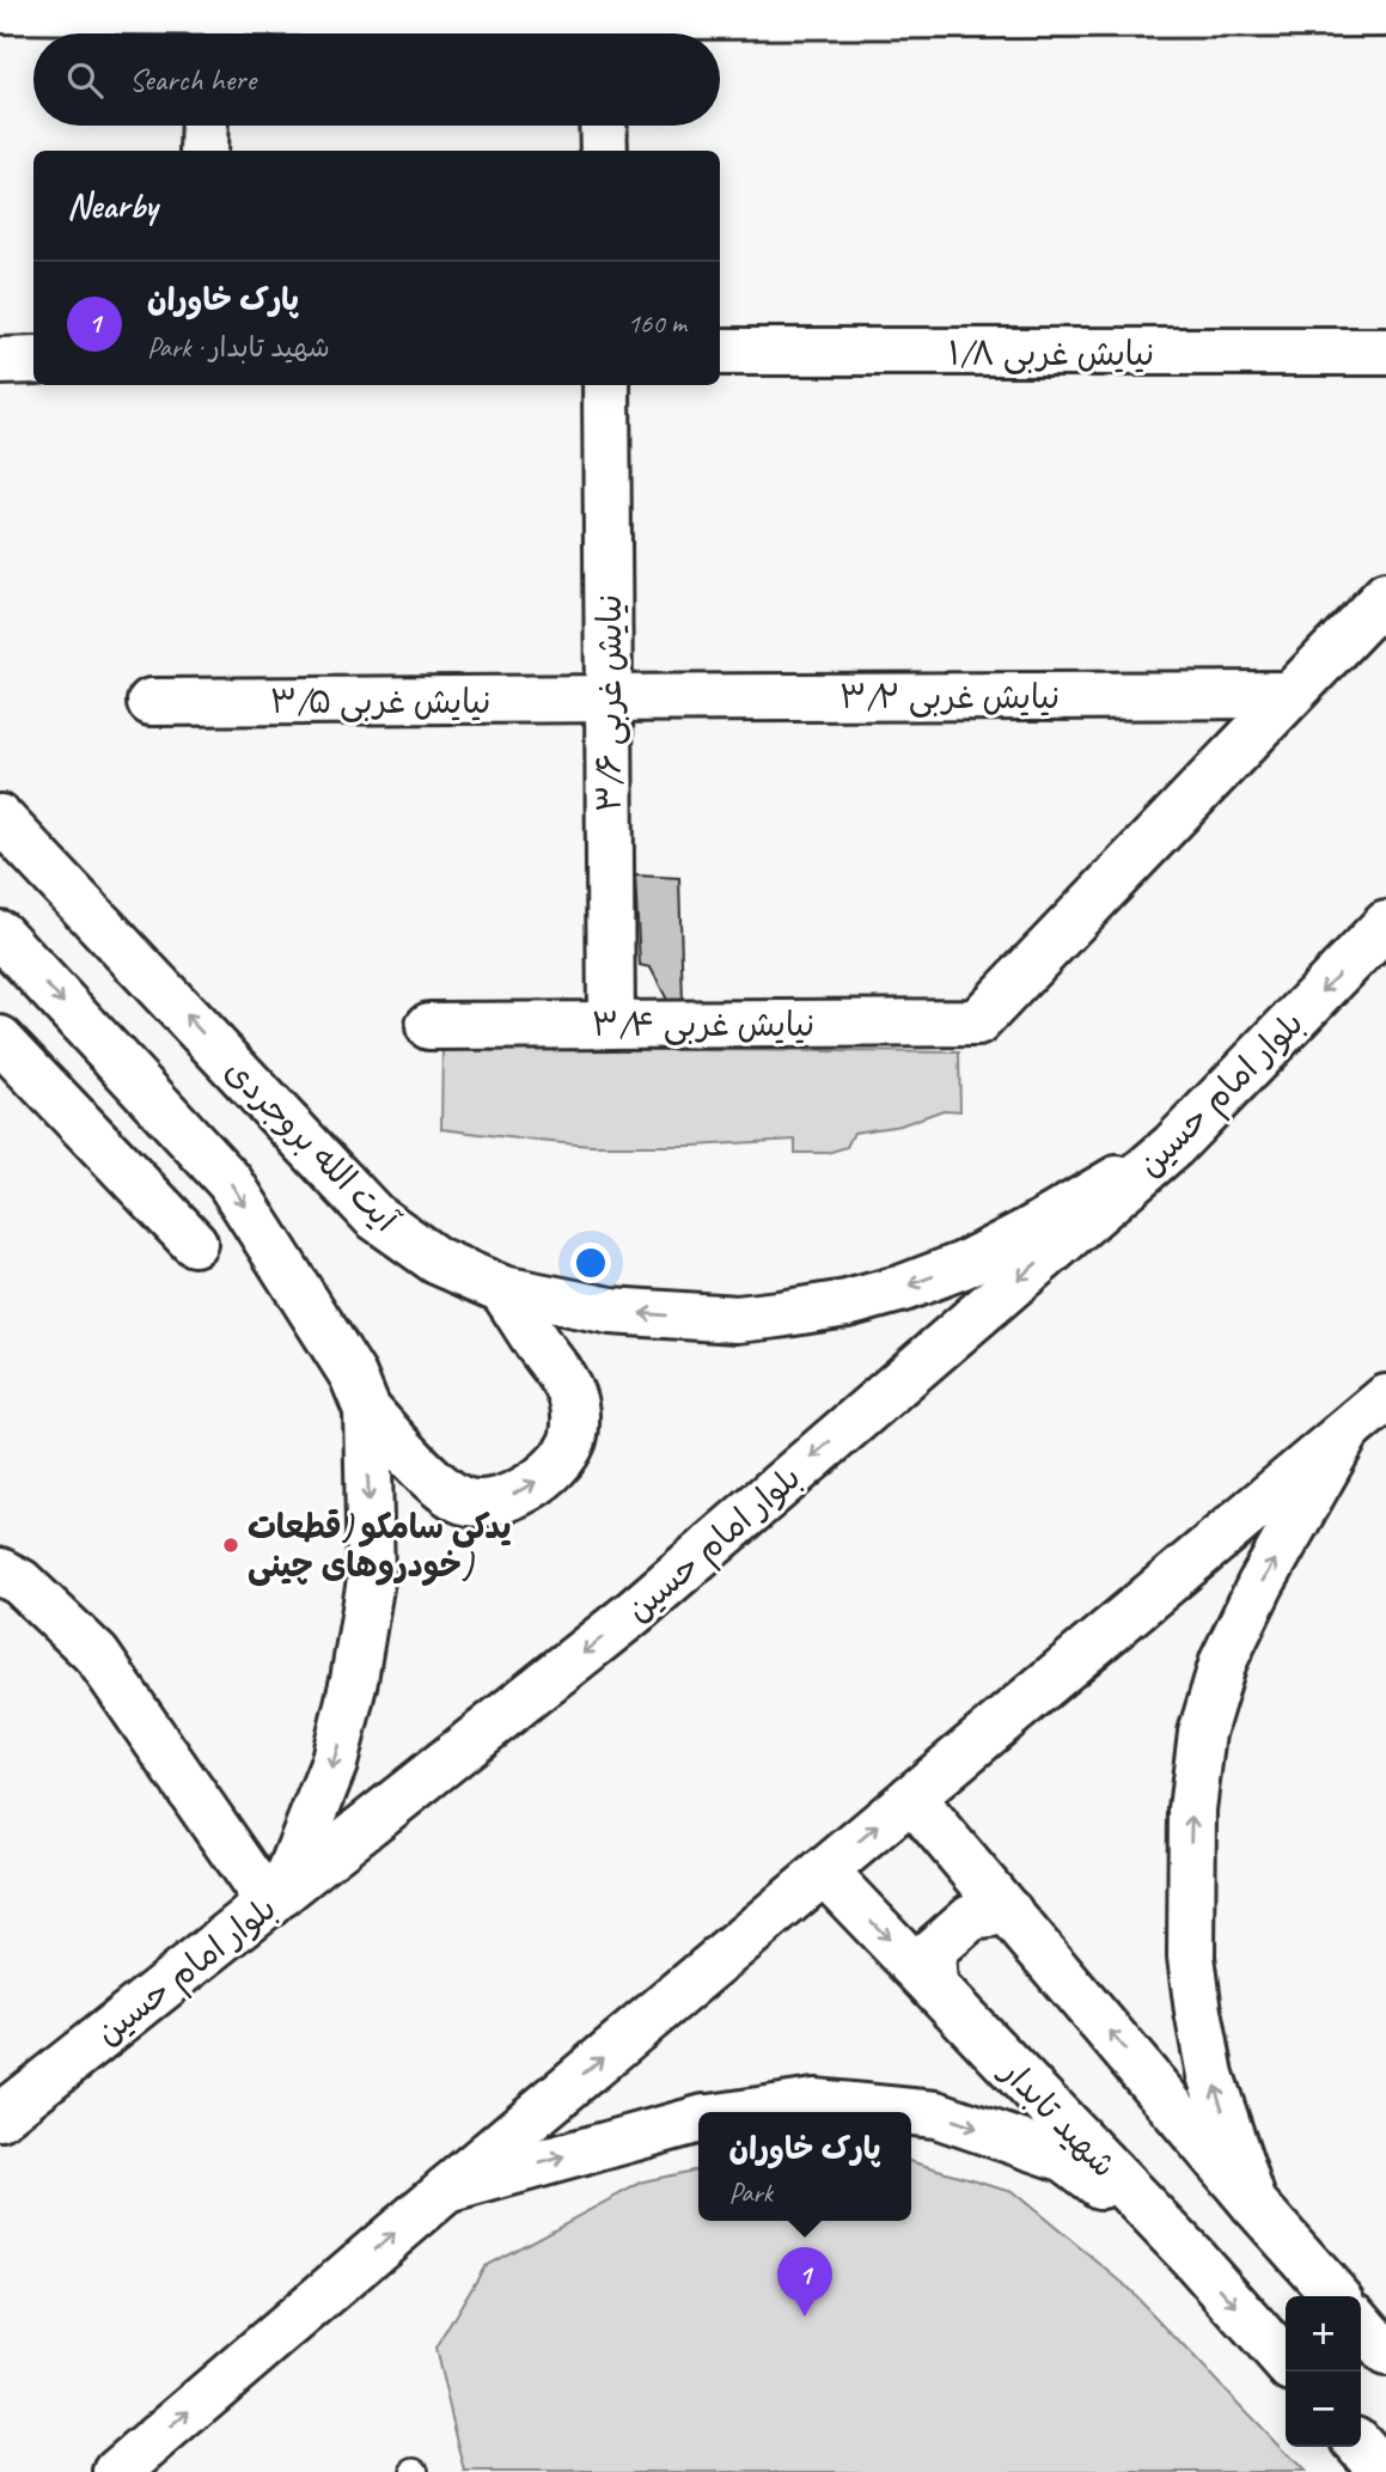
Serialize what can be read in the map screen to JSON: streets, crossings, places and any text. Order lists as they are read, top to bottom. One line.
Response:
{"streets":{"main road":["نیایش غربی ۱/۸","نیایش غربی ۳/۲","نیایش غربی ۳/۵","نیایش غربی ۳/۶","نیایش غربی ۳/۴","بلوار امام حسین","آیت الله بروجردی","شهید تابدار"]},"crossings":[["نیایش غربی ۳/۲","نیایش غربی ۳/۵"],["نیایش غربی ۳/۲","نیایش غربی ۳/۶"],["نیایش غربی ۳/۲","نیایش غربی ۳/۴"],["نیایش غربی ۳/۵","نیایش غربی ۳/۶"],["نیایش غربی ۳/۶","نیایش غربی ۳/۴"],["بلوار امام حسین","آیت الله بروجردی"]],"one_way":["آیت الله بروجردی"],"places":["یدکی سامکو (قطعات خودروهای چینی)"],"page":{"search":"Search here","heading":"Nearby","list":[{"mark":"1","name":"پارک خاوران","note":"Park · شهید تابدار","value":"160 m"}],"popup":["پارک خاوران","Park"],"pins":"1","map_buttons":["+","−"]}}
